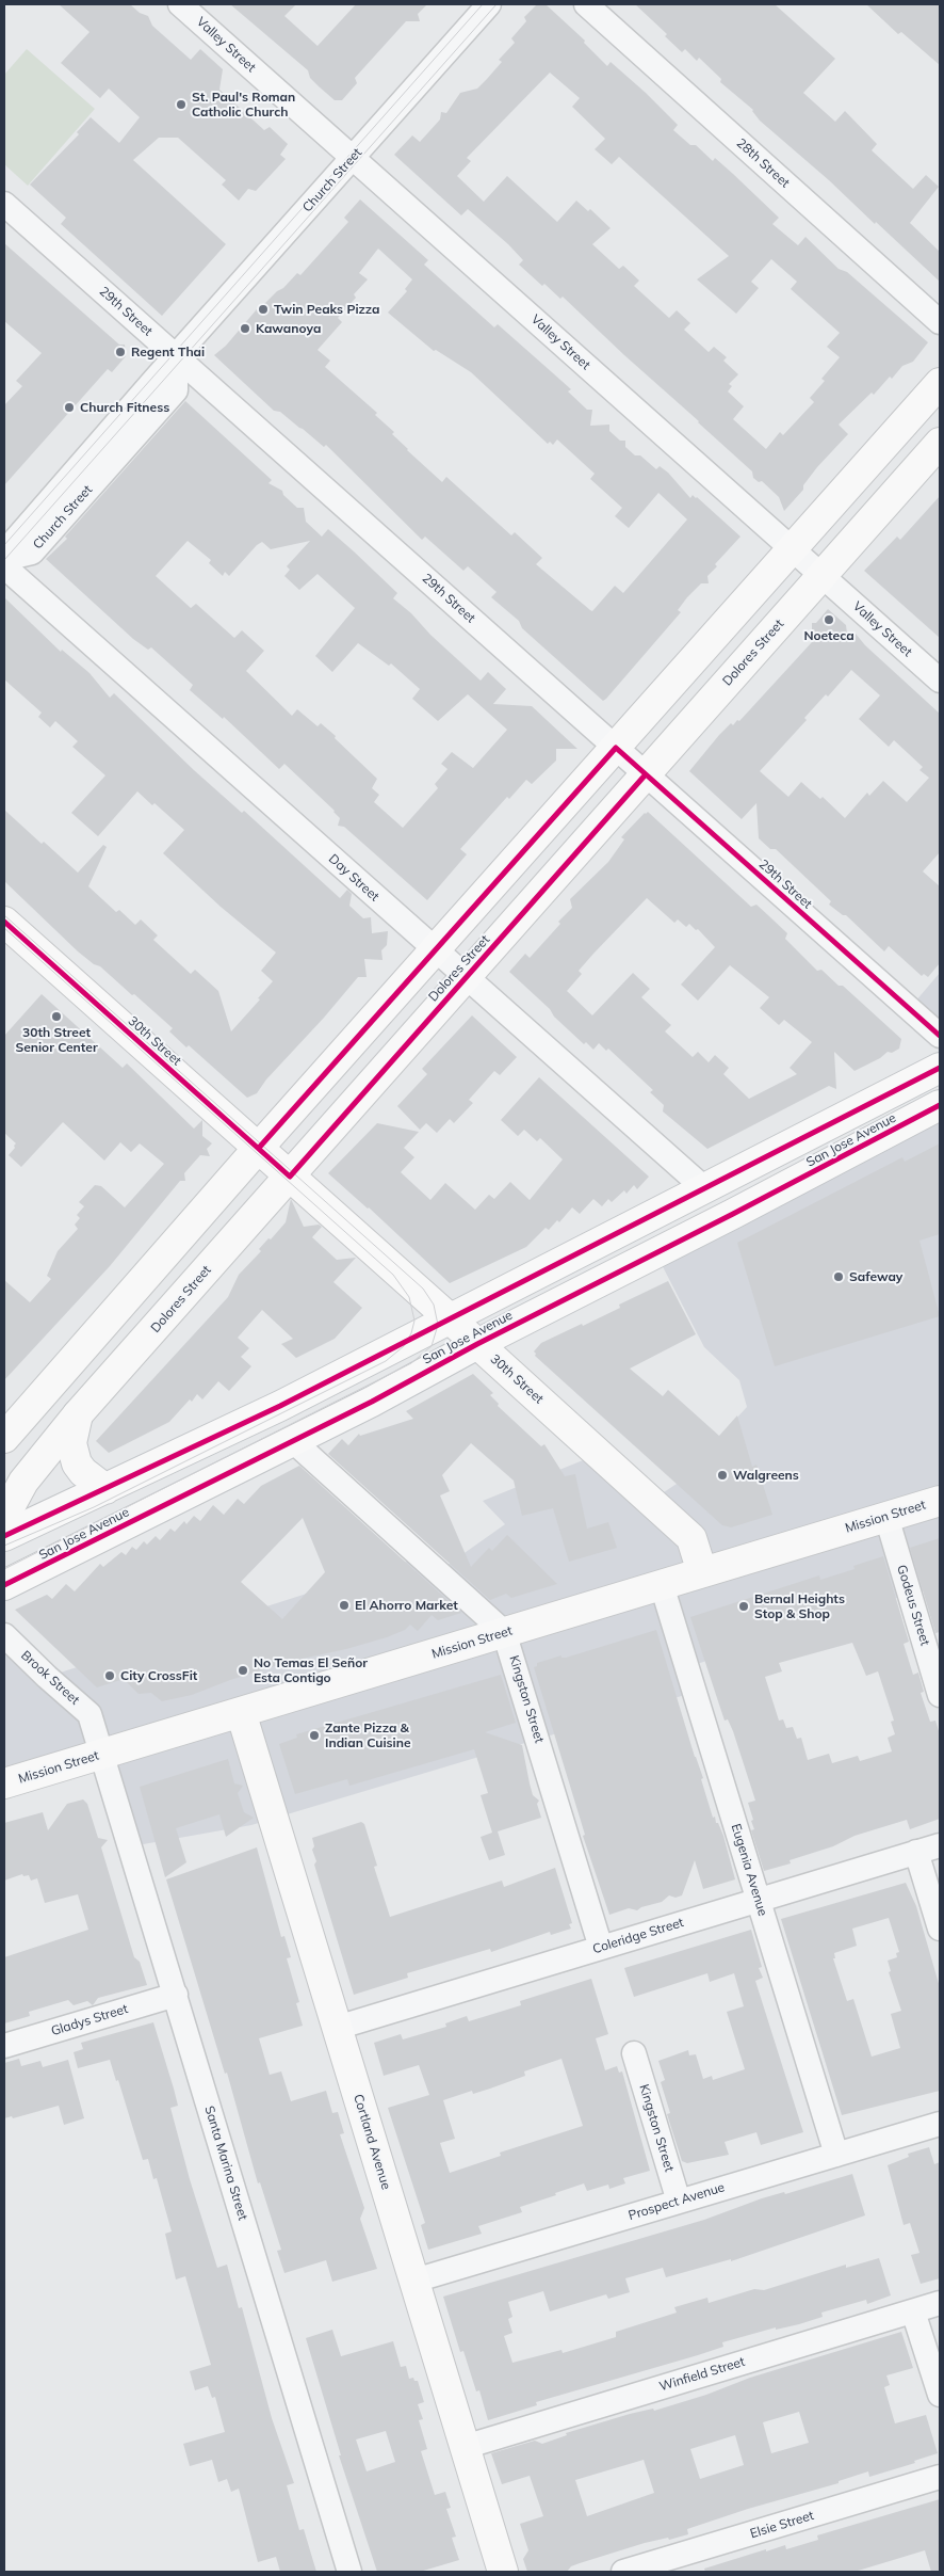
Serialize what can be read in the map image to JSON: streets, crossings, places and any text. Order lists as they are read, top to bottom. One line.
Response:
{"streets":{"main road":["Dolores Street","30th Street","San Jose Avenue","Mission Street","Cortland Avenue"],"street":["Valley Street","28th Street","Church Street","29th Street","Day Street","Godeus Street","Brook Street","Kingston Street","Eugenia Avenue","Coleridge Street","Gladys Street","Santa Marina Street","Prospect Avenue","Winfield Street","Elsie Street"]},"crossings":[["Valley Street","Church Street"],["Valley Street","Dolores Street"],["Church Street","29th Street"],["29th Street","Dolores Street"],["Dolores Street","Day Street"],["Dolores Street","30th Street"],["Day Street","San Jose Avenue"],["30th Street","San Jose Avenue"],["30th Street","Mission Street"],["Mission Street","Godeus Street"],["Mission Street","Brook Street"],["Mission Street","Kingston Street"],["Mission Street","Eugenia Avenue"],["Mission Street","Cortland Avenue"],["Mission Street","Santa Marina Street"],["Brook Street","Santa Marina Street"],["Kingston Street","Coleridge Street"],["Kingston Street","Prospect Avenue"],["Eugenia Avenue","Coleridge Street"],["Eugenia Avenue","Prospect Avenue"],["Coleridge Street","Cortland Avenue"],["Gladys Street","Santa Marina Street"],["Cortland Avenue","Prospect Avenue"],["Cortland Avenue","Winfield Street"]],"places":["St. Paul's Roman Catholic Church","Twin Peaks Pizza","Kawanoya","Regent Thai","Church Fitness","Noeteca","30th Street Senior Center","Safeway","Walgreens","El Ahorro Market","Bernal Heights Stop & Shop","No Temas El Señor Esta Contigo","City CrossFit","Zante Pizza & Indian Cuisine"]}
